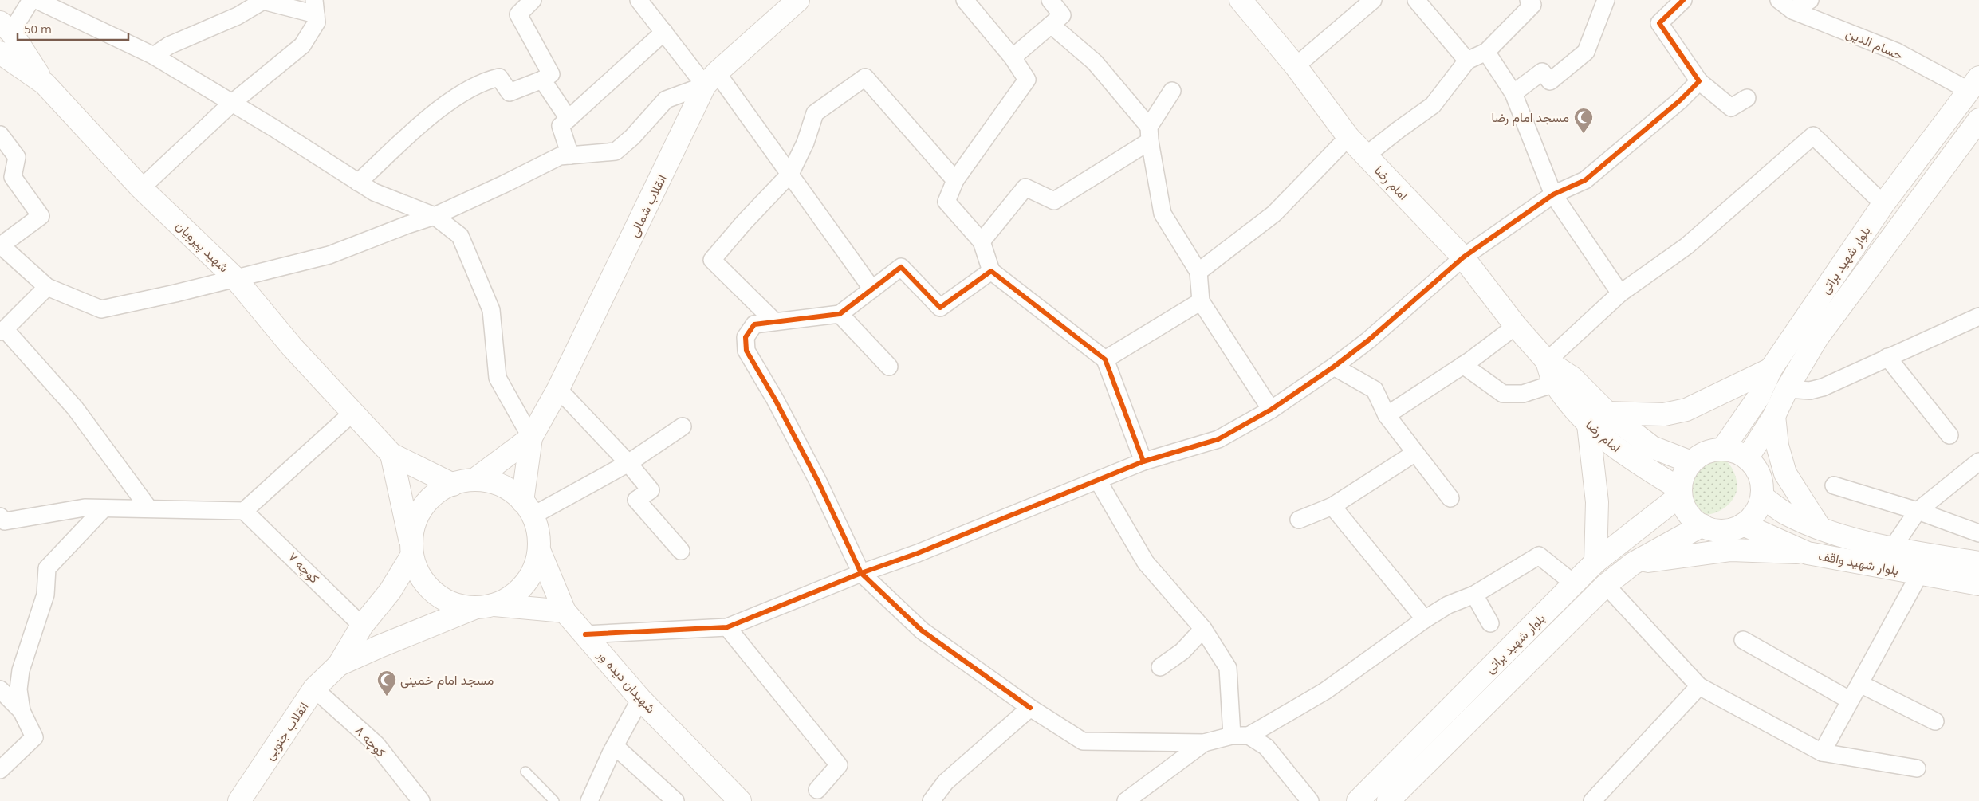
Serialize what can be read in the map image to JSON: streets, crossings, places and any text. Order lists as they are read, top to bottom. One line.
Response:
{"streets":{"main road":["امام رضا","انقلاب شمالی","شهید پیرویان","بلوار شهید براتی","بلوار شهید واقف","شهیدان دیده ور","انقلاب جنوبی"],"street":["حسام الدین","کوچه ۷","کوچه ۸"]},"crossings":[["حسام الدین","بلوار شهید براتی"],["امام رضا","بلوار شهید براتی"],["امام رضا","بلوار شهید واقف"],["بلوار شهید براتی","بلوار شهید واقف"],["انقلاب جنوبی","کوچه ۸"]],"places":{"mosque":["مسجد امام رضا","مسجد امام خمینی"]},"scale_bar":"50 m"}
